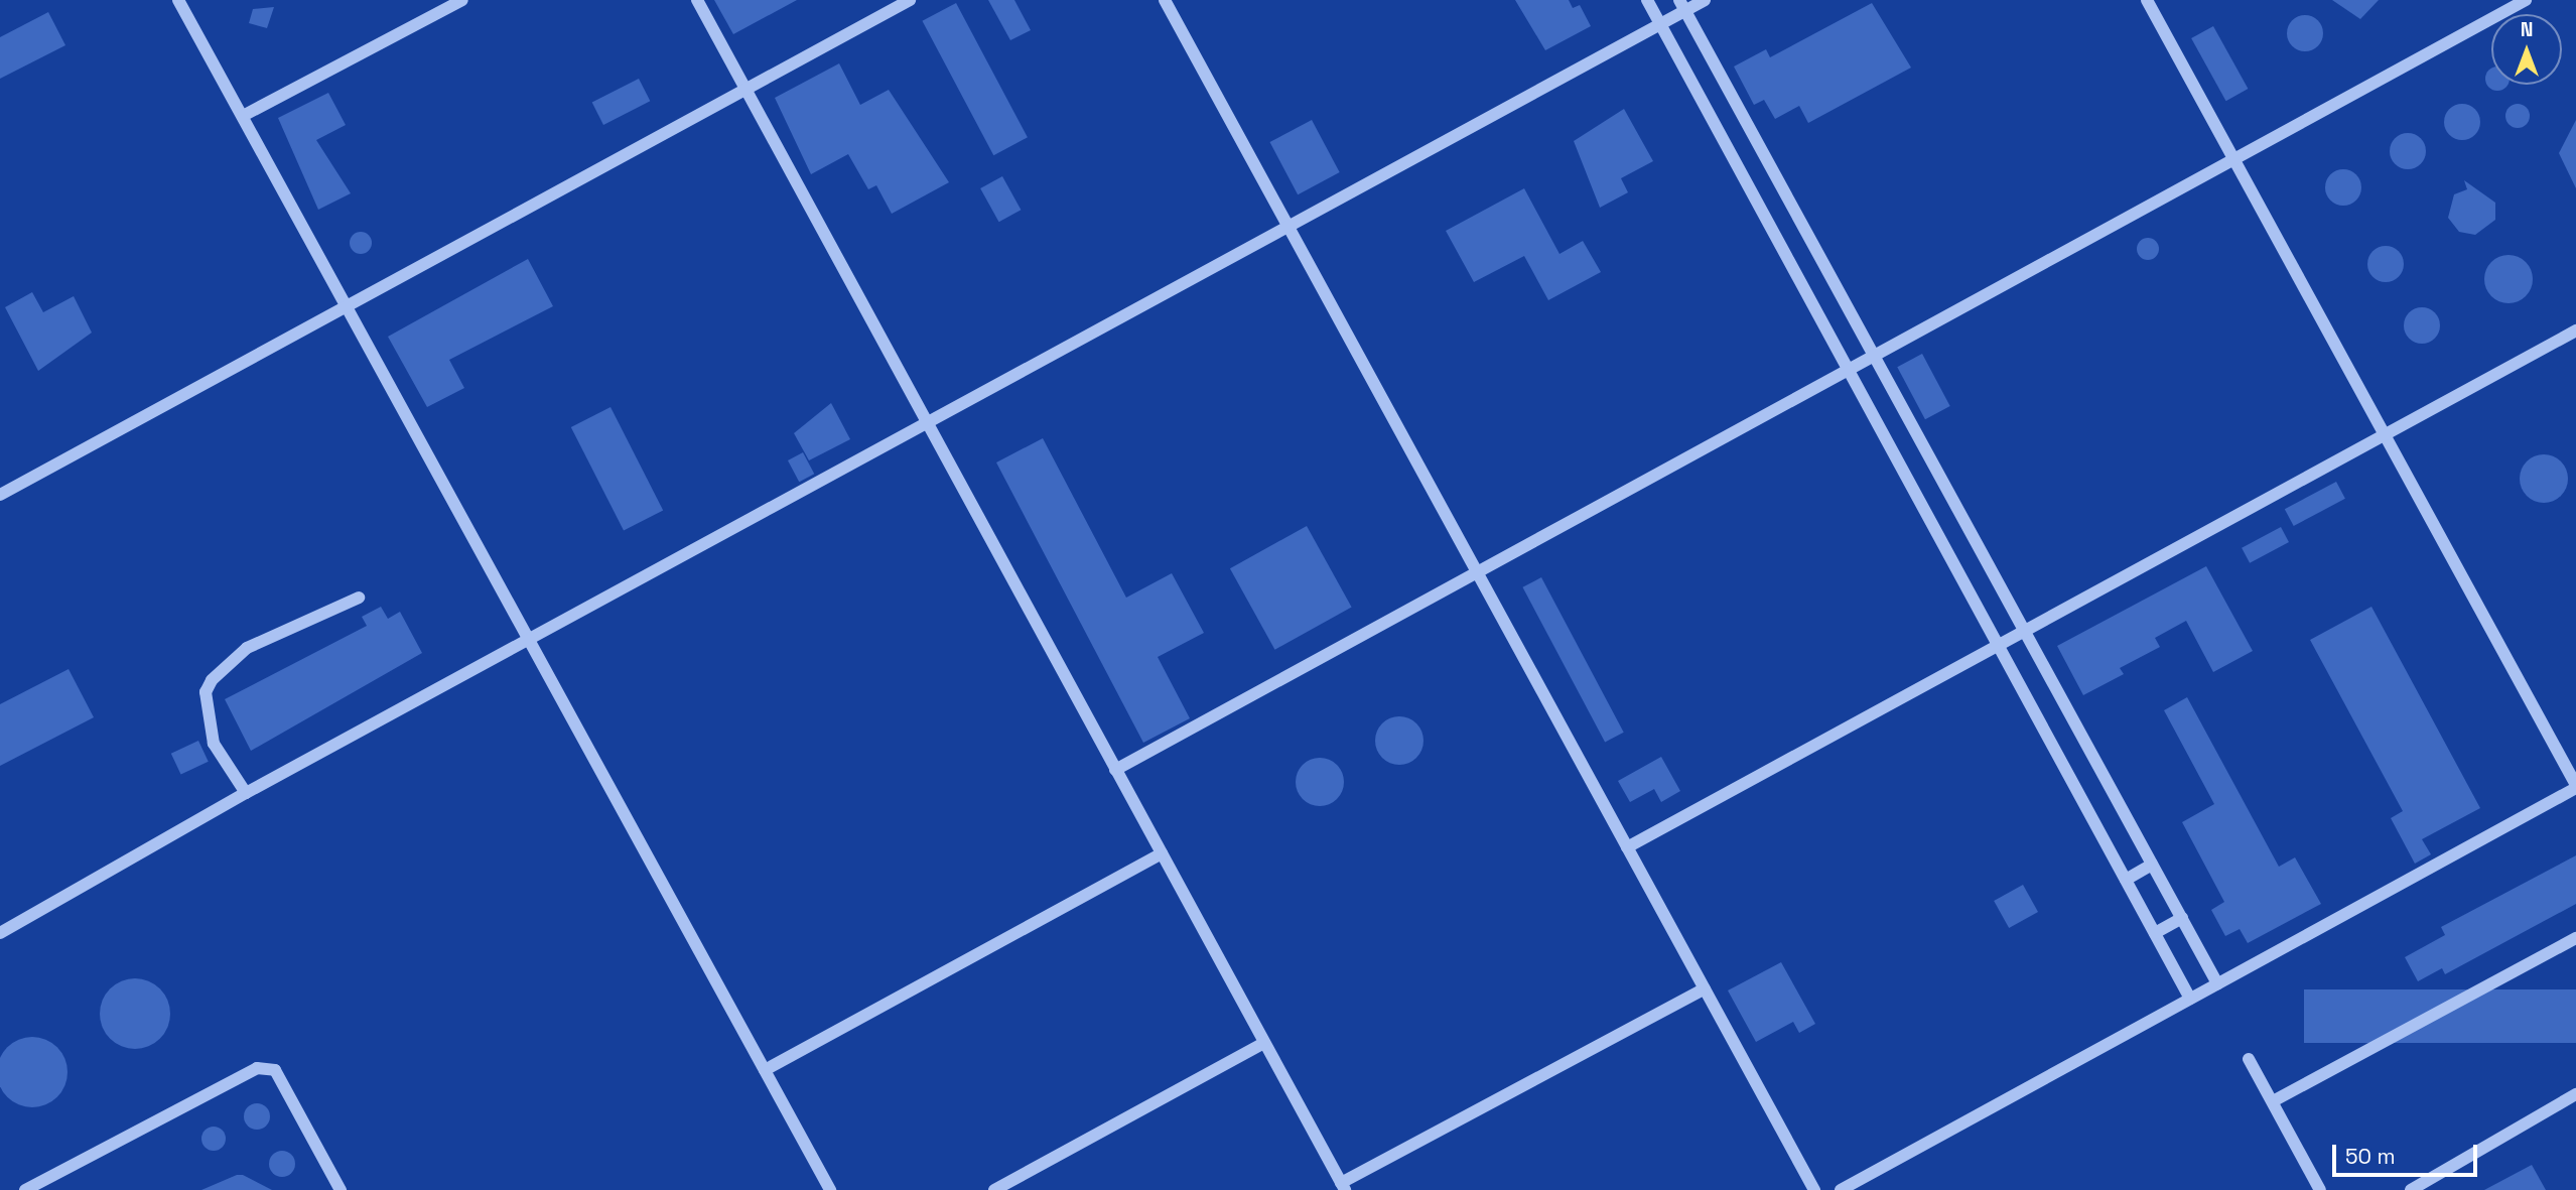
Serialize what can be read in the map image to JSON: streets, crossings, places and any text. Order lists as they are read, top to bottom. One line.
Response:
{"scale_bar":"50 m","north":"top"}
